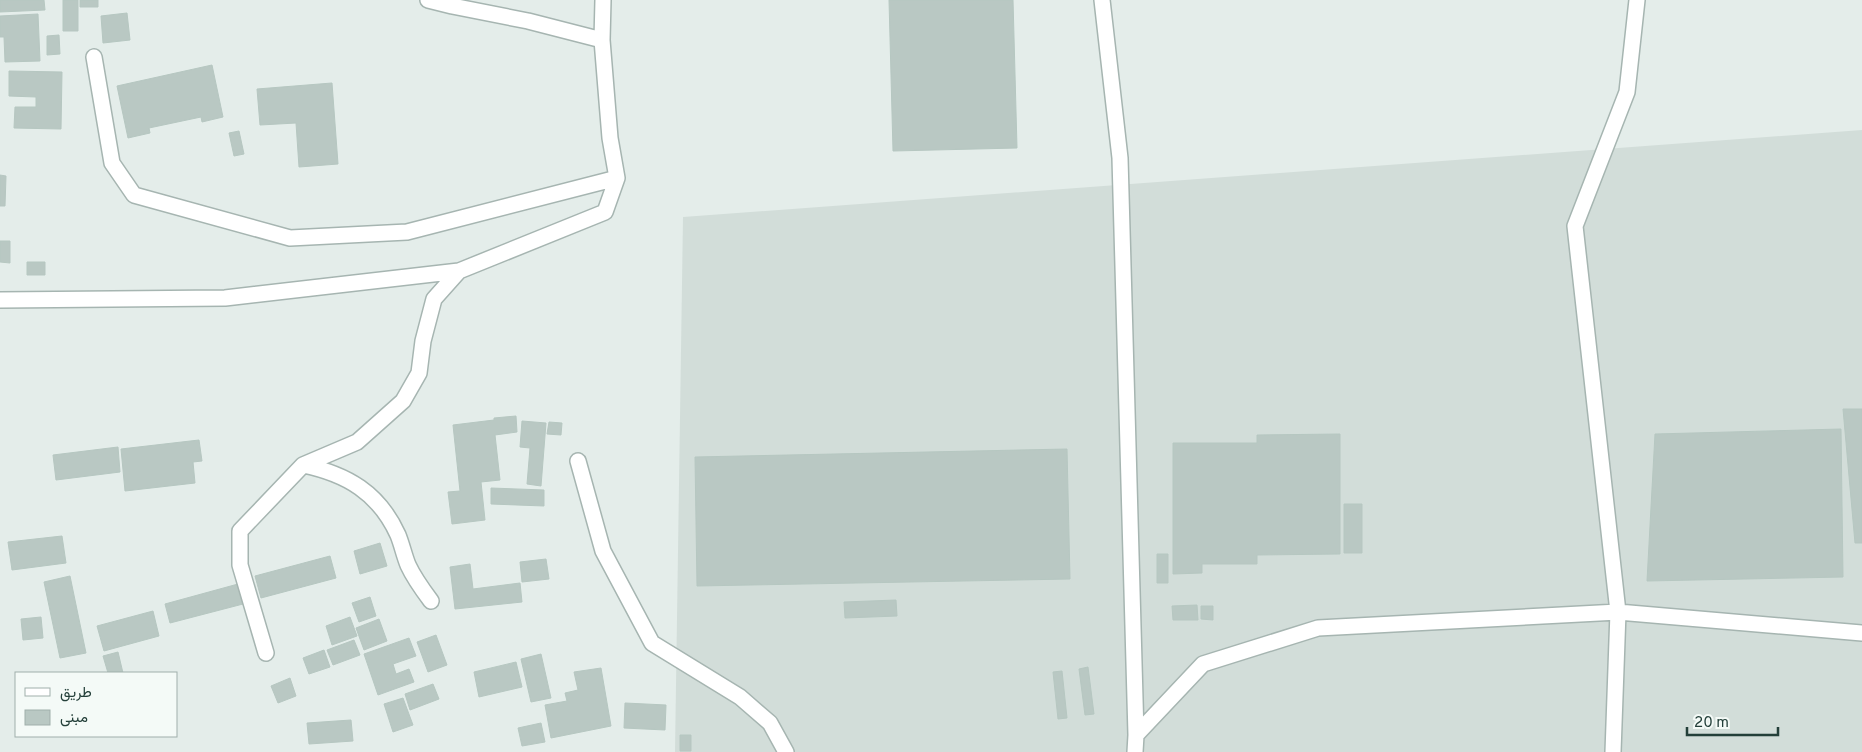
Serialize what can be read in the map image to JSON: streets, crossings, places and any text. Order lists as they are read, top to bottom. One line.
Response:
{"legend":["طريق","مبنى"],"scale_bar":"20 m"}
